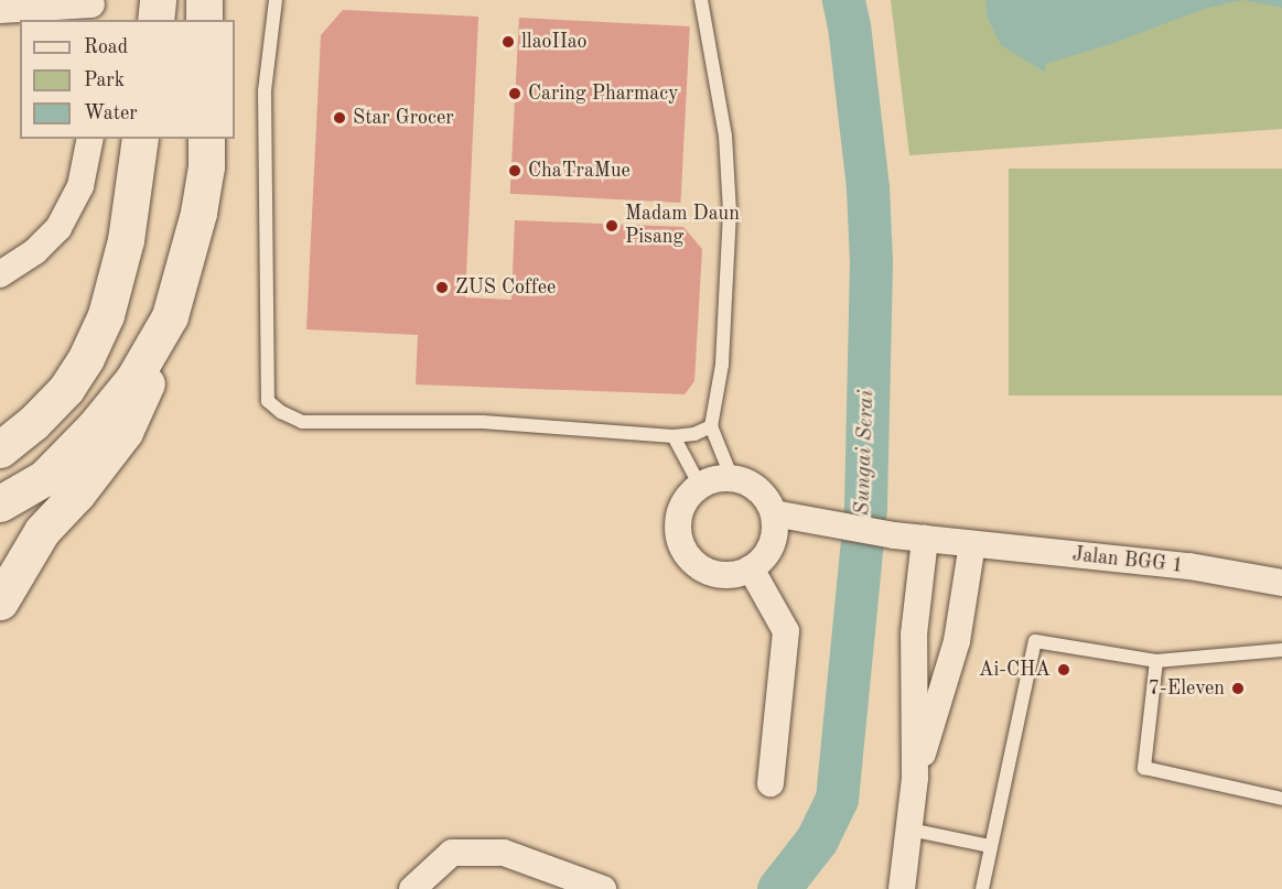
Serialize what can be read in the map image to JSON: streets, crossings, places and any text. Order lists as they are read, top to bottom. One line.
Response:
{"streets":{"street":["Jalan BGG 1"]},"water":["Sungai Serai"],"places":["llaoIIao","Caring Pharmacy","Star Grocer","ChaTraMue","Madam Daun Pisang","ZUS Coffee","Ai-CHA","7-Eleven"],"legend":["Road","Park","Water"]}
